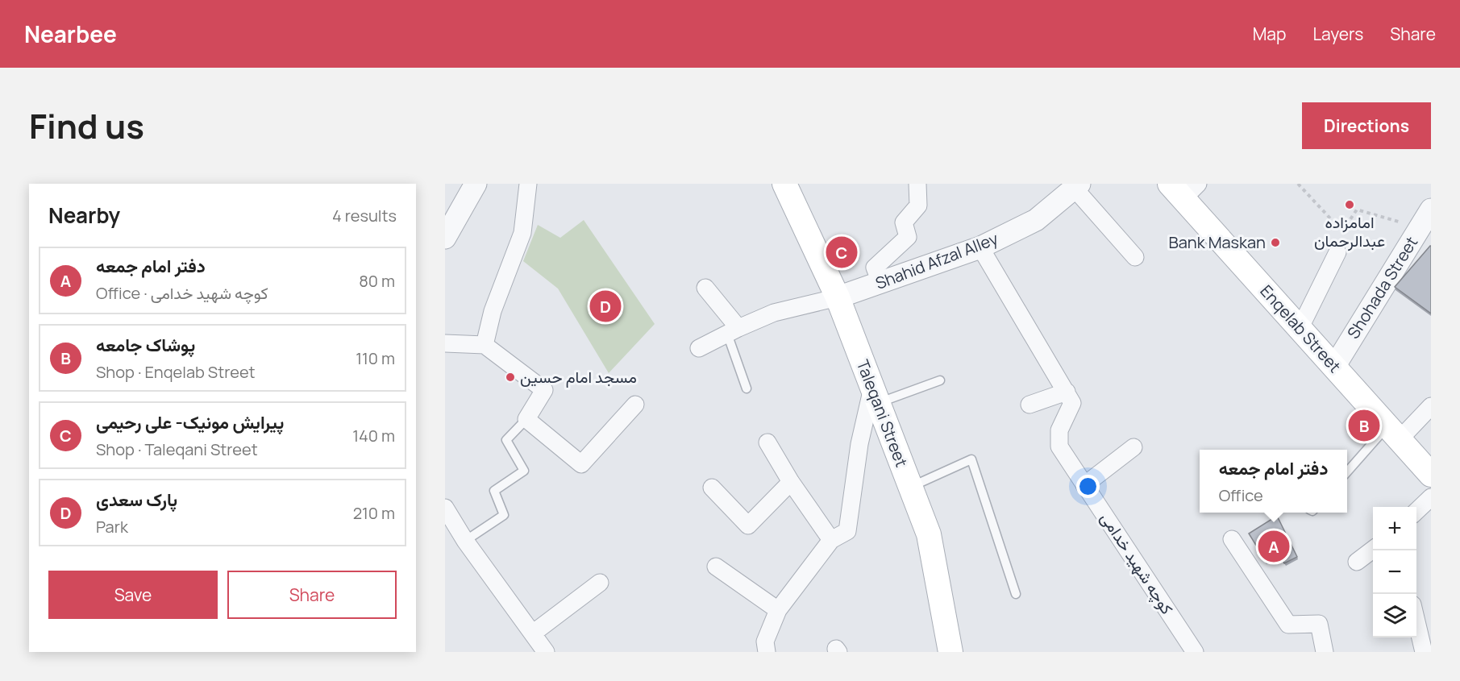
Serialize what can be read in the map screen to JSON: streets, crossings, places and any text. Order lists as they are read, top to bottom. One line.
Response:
{"streets":{"main road":["Enqelab Street","Taleqani Street"],"street":["Shahid Afzal Alley","Shohada Street","کوچه شهید خدامی"]},"crossings":[["Shahid Afzal Alley","Taleqani Street"],["Shahid Afzal Alley","کوچه شهید خدامی"],["Shohada Street","Enqelab Street"]],"places":["امامزاده عبدالرحمان","Bank Maskan","مسجد امام حسین"],"page":{"header":"Nearbee","nav":["Map","Layers","Share"],"title":"Find us","buttons":["Directions",["Save","Share"]],"heading":["Nearby","4 results"],"pins":["C","D","B","A"],"list":[{"mark":"A","name":"دفتر امام جمعه","note":"Office · کوچه شهید خدامی","value":"80 m"},{"mark":"B","name":"پوشاک جامعه","note":"Shop · Enqelab Street","value":"110 m"},{"mark":"C","name":"پیرایش مونیک- علی رحیمی","note":"Shop · Taleqani Street","value":"140 m"},{"mark":"D","name":"پارک سعدی","note":"Park","value":"210 m"}],"popup":["دفتر امام جمعه","Office"],"map_buttons":["+","−"]}}
